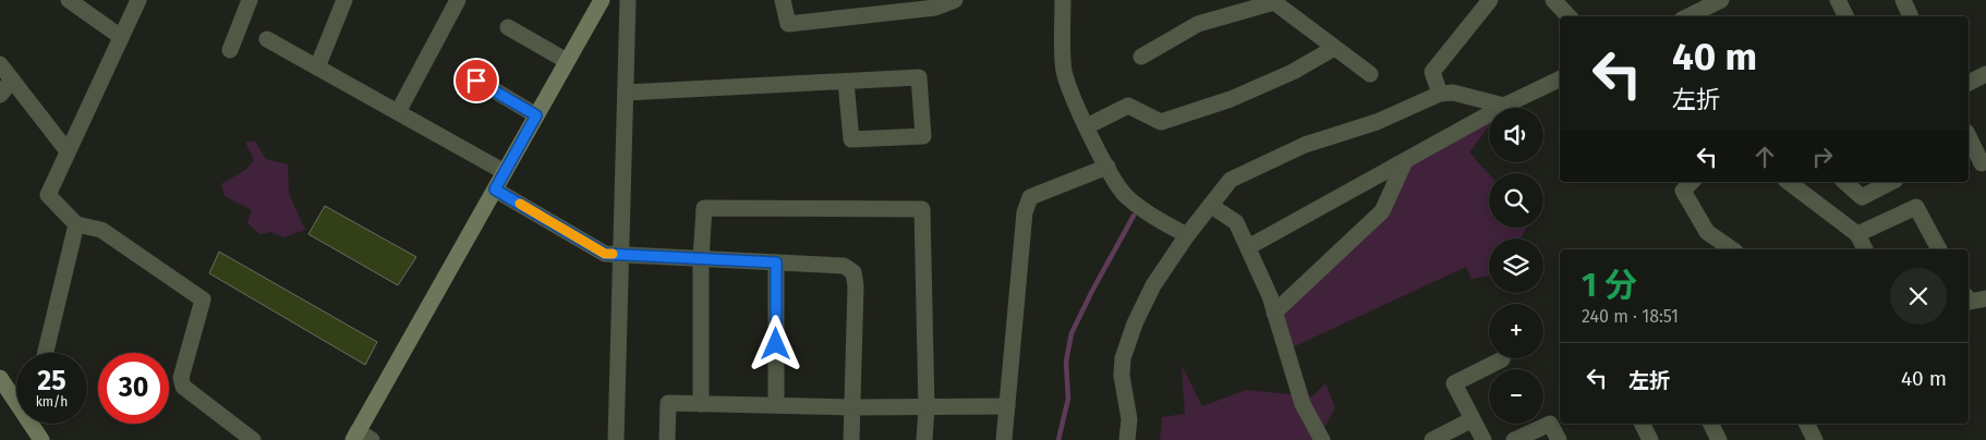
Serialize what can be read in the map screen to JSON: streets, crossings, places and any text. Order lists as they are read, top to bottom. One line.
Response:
{"page":{"turn":["40 m","左折"],"map_buttons":["+","−"],"heading":["1 分","240 m · 18:51"],"list":[{"name":"左折","value":"40 m"}],"speed":"25 km/h","limit":"30"}}
